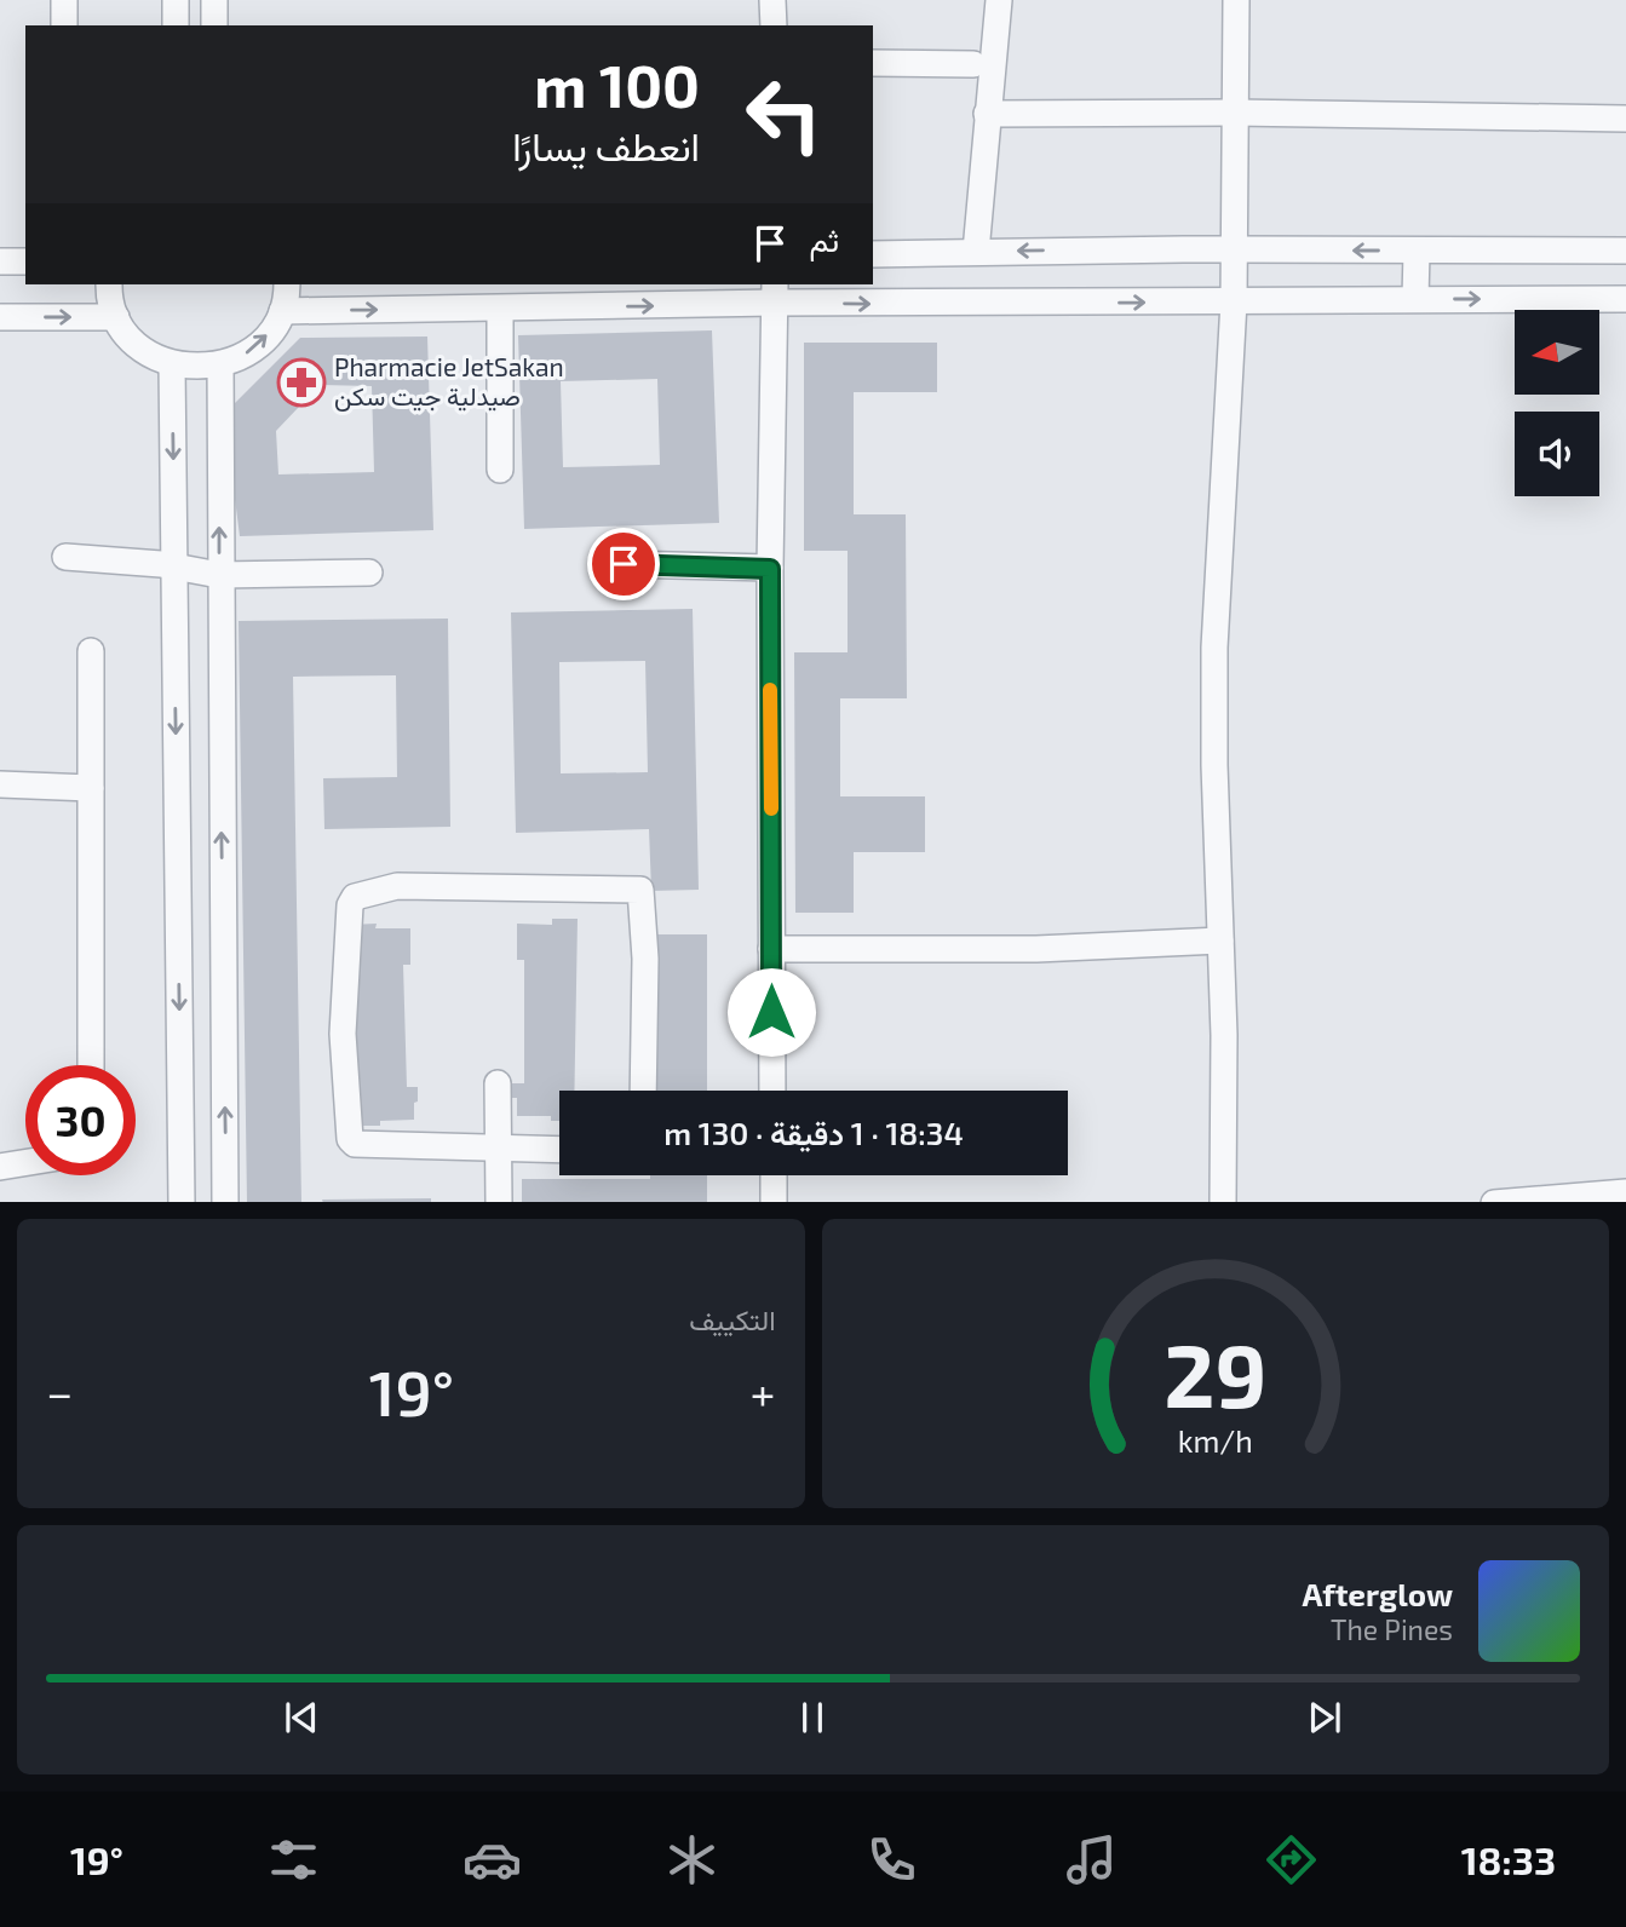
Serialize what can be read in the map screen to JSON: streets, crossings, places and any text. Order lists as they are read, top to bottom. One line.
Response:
{"places":{"pharmacy":["Pharmacie JetSakan صيدلية جيت سكن"]},"north":"left","page":{"turn":["100 m","انعطف يسارًا"],"then":"ثم","limit":"30","trip":"18:34 · 1 دقيقة · 130 m","tile":"التكييف","heat":["−","19°","+"],"song":["Afterglow","The Pines"],"tabs":["18:33","19°"],"gauge":["29","km/h"]}}
